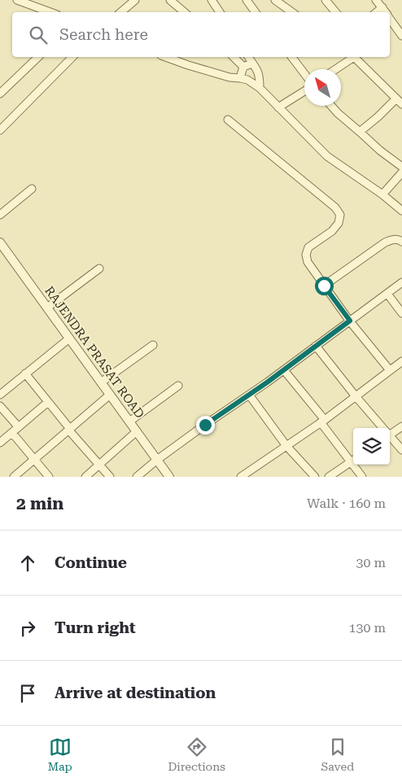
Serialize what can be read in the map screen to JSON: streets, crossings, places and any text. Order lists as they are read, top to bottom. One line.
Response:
{"streets":{"street":["RAJENDRA PRASAT ROAD"]},"north":"top left","page":{"search":"Search here","heading":["2 min","Walk · 160 m"],"list":[["Continue","30 m"],["Turn right","130 m"],"Arrive at destination"],"nav":["Map","Directions","Saved"]}}
